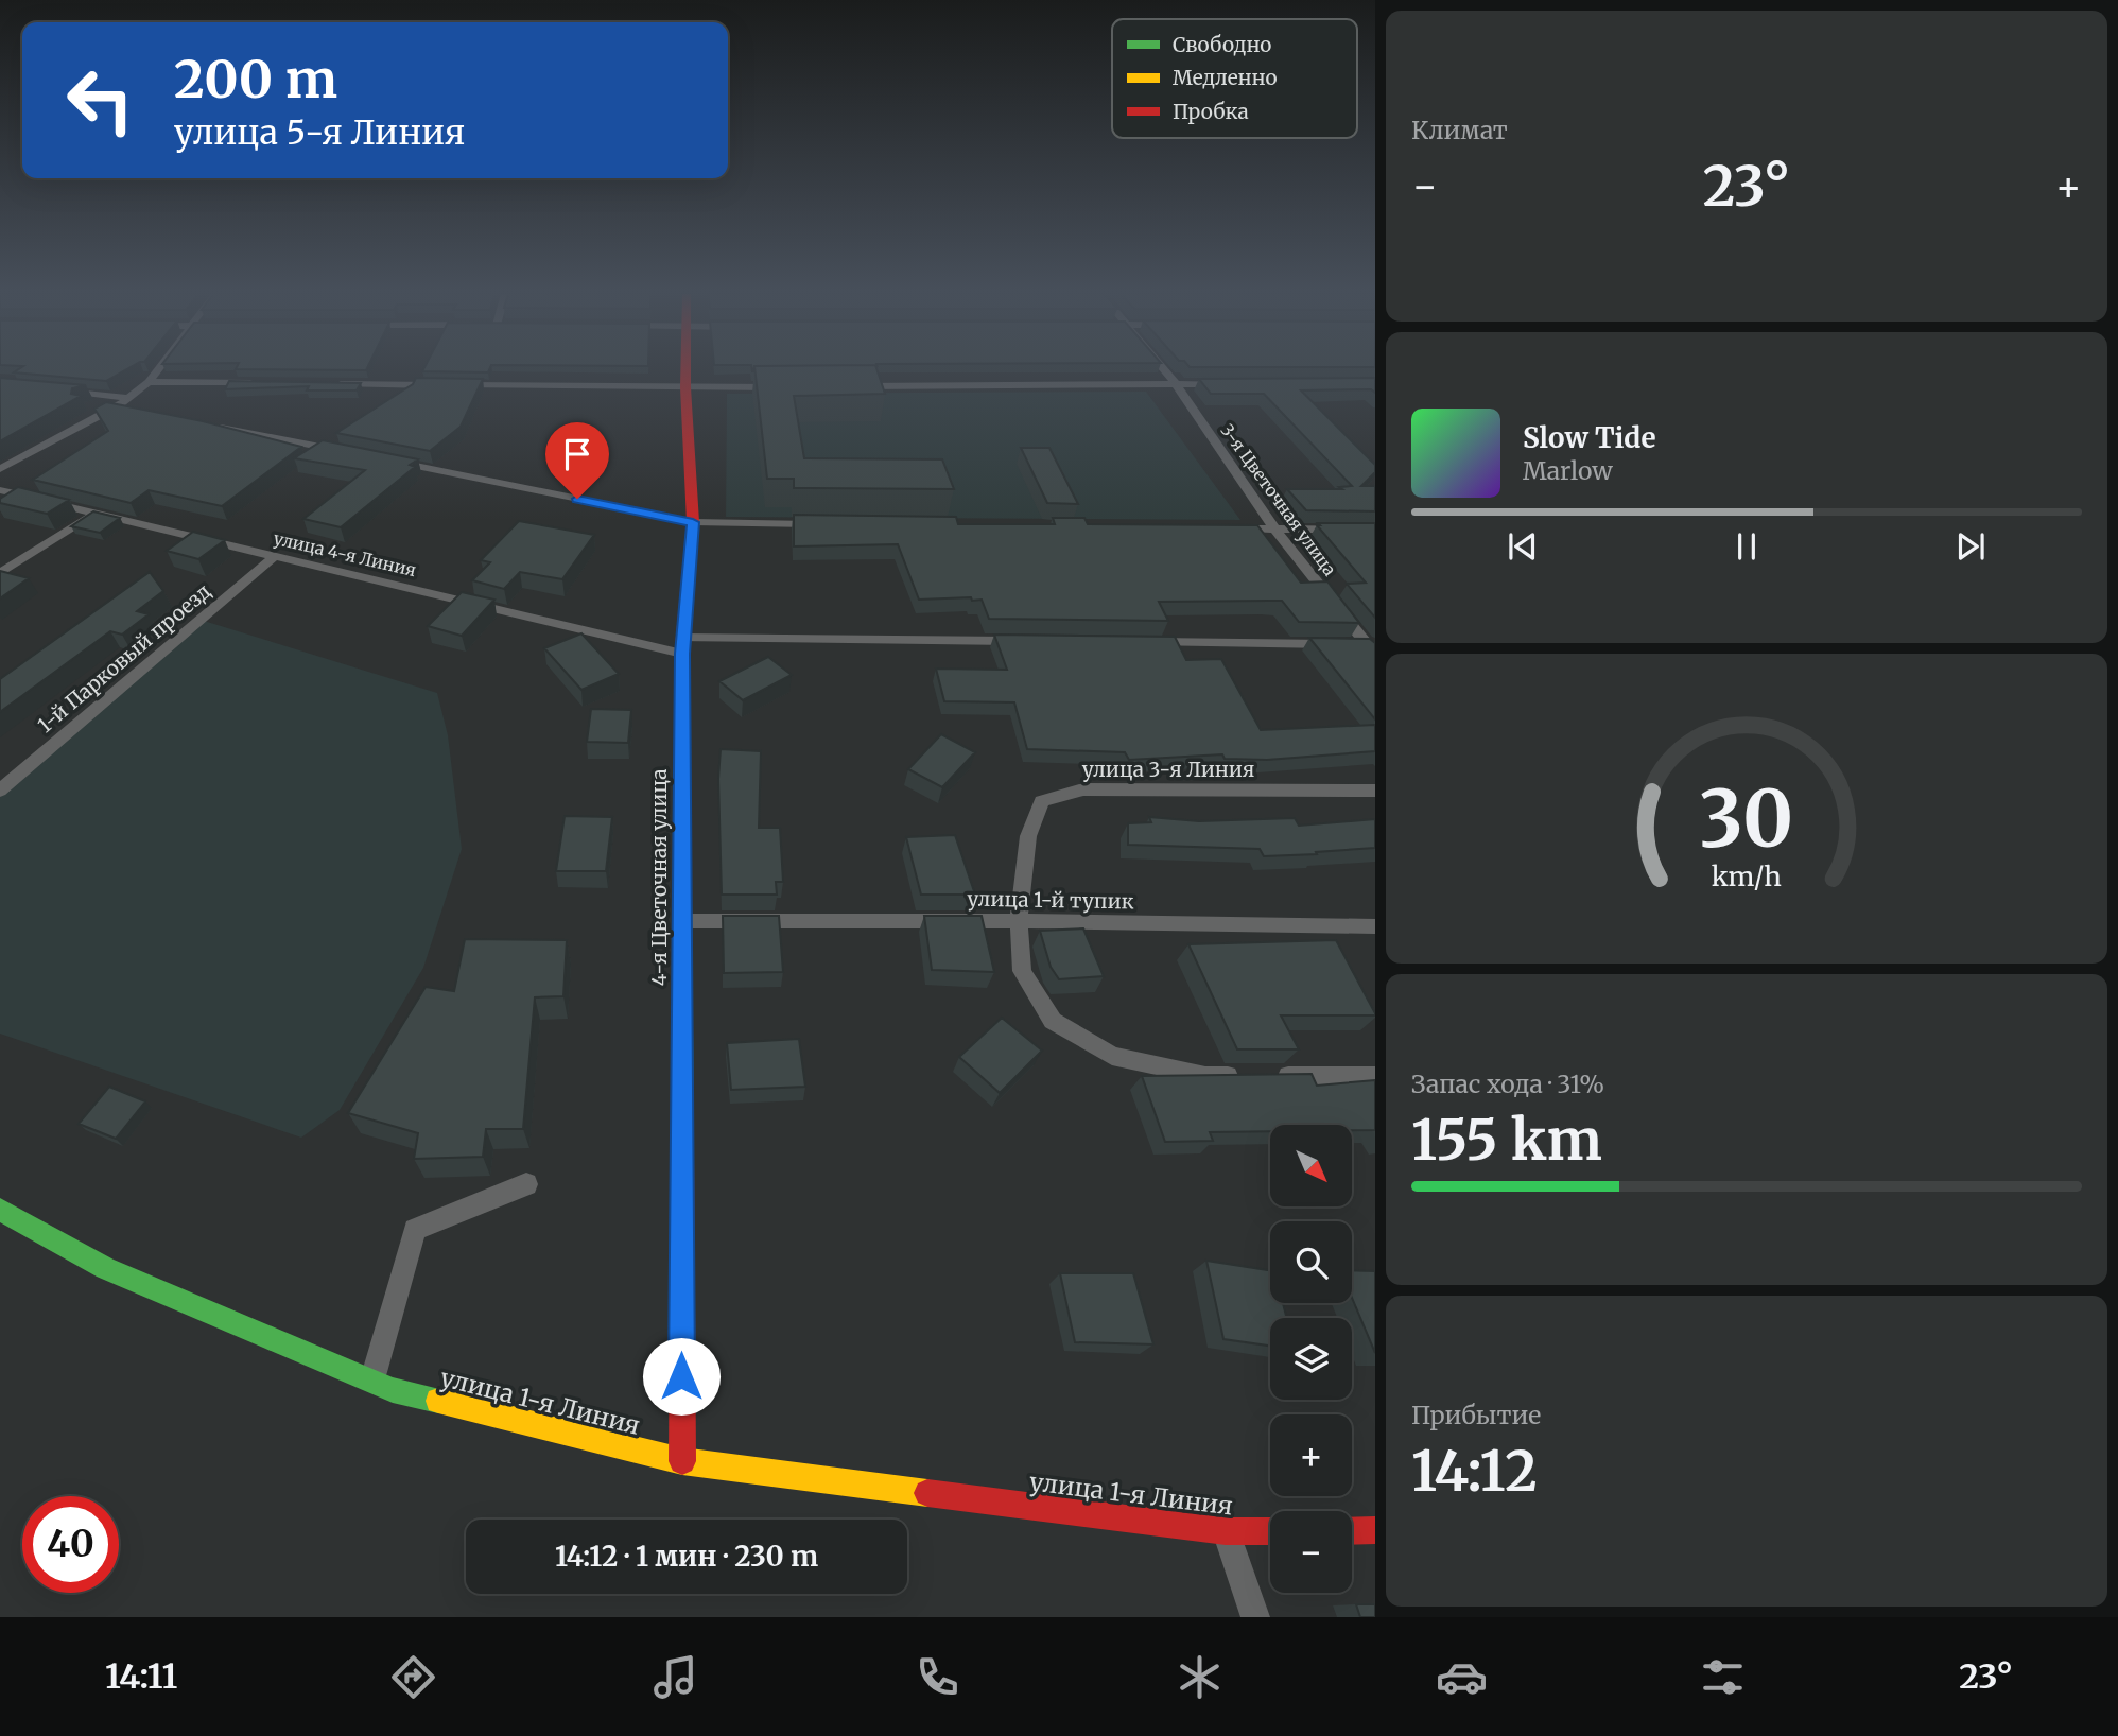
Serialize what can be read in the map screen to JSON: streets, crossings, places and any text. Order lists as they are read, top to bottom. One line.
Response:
{"streets":{"street":["4-я Цветочная улица","улица 1-я Линия"],"lane":["3-я Цветочная улица","улица 4-я Линия","1-й Парковый проезд","улица 3-я Линия","улица 1-й тупик"]},"crossings":[["улица 4-я Линия","1-й Парковый проезд"],["улица 4-я Линия","4-я Цветочная улица"],["улица 3-я Линия","улица 1-й тупик"],["4-я Цветочная улица","улица 1-й тупик"],["4-я Цветочная улица","улица 1-я Линия"]],"legend":["Свободно","Медленно","Пробка"],"north":"bottom right","page":{"tile":["Климат",["Запас хода · 31%","155 km"],["Прибытие","14:12"]],"turn":["200 m","улица 5-я Линия"],"heat":["−","23°","+"],"song":["Slow Tide","Marlow"],"map_buttons":["+","−"],"limit":"40","trip":"14:12 · 1 мин · 230 m","tabs":["14:11","23°"],"gauge":["30","km/h"]}}
